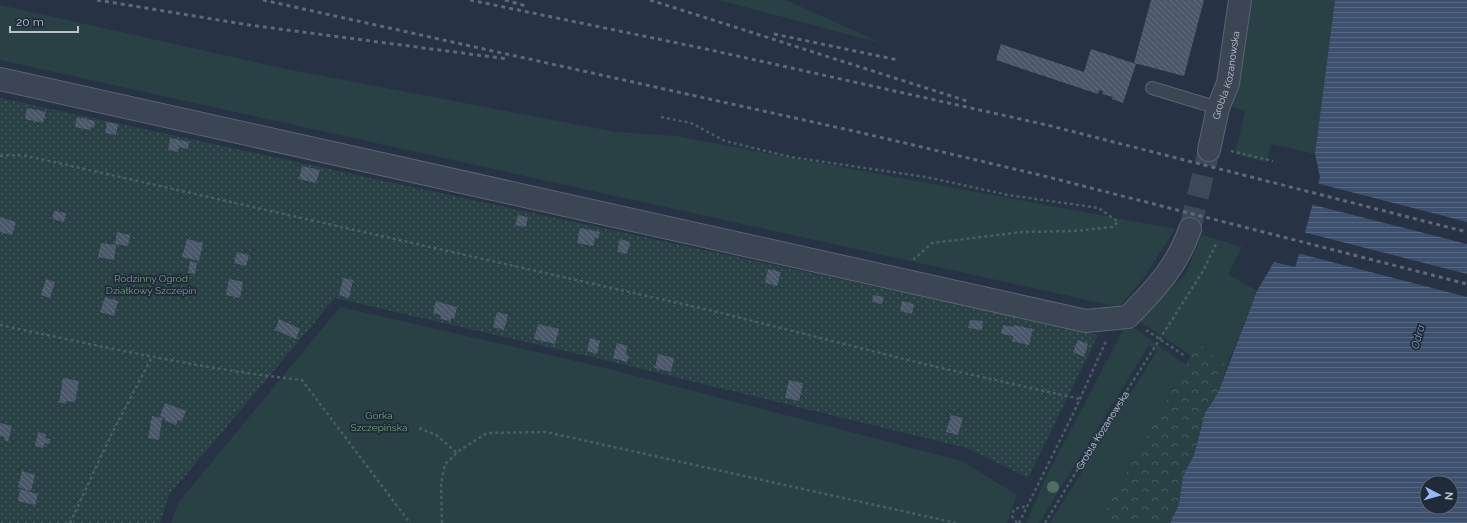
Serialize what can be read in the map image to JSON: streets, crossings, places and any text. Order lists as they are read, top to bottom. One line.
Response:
{"streets":{"street":["Grobla Kozanowska"]},"water":["Odra"],"parks":["Rodzinny Ogród Działkowy Szczepin","Górka Szczepińska"],"scale_bar":"20 m","north":"right"}
